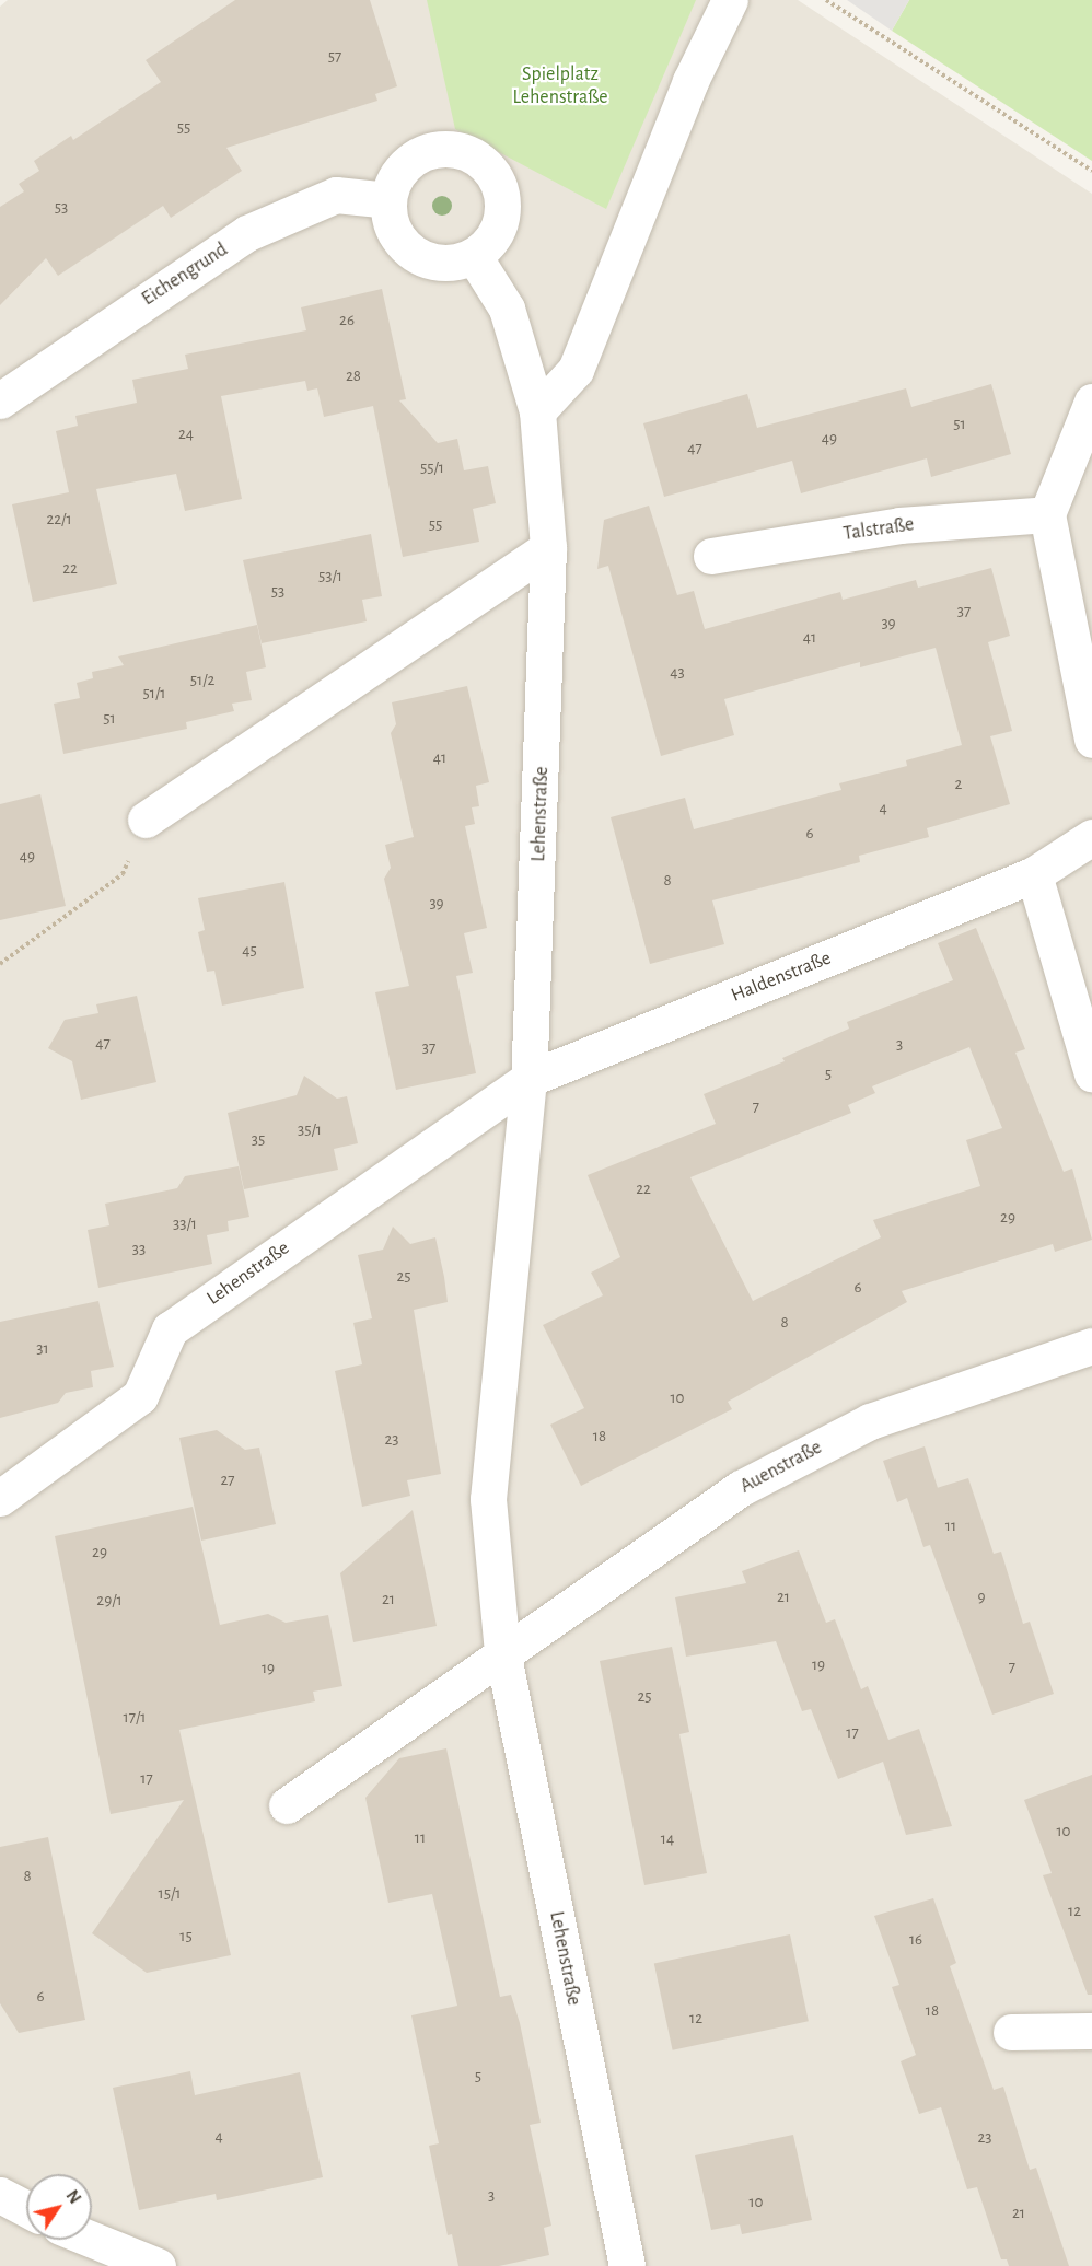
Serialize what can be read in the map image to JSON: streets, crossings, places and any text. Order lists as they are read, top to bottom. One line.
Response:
{"streets":{"street":["Eichengrund","Talstraße","Lehenstraße","Haldenstraße","Auenstraße"]},"crossings":[["Eichengrund","Lehenstraße"],["Lehenstraße","Haldenstraße"],["Lehenstraße","Auenstraße"]],"parks":["Spielplatz Lehenstraße"],"house_numbers":["57","55","53","26","28","51","24","49","47","55/1","22/1","55","22","53/1","53","37","39","41","43","51/2","51/1","51","41","2","4","6","49","8","39","45","47","3","37","5","7","35/1","35","22","29","33/1","33","25","6","8","31","10","18","23","27","11","29","21","9","21","29/1","19","7","19","25","17/1","17","17","10","11","14","8","15/1","12","15","16","6","18","12","5","4","23","3","10","21"],"north":"top right"}
